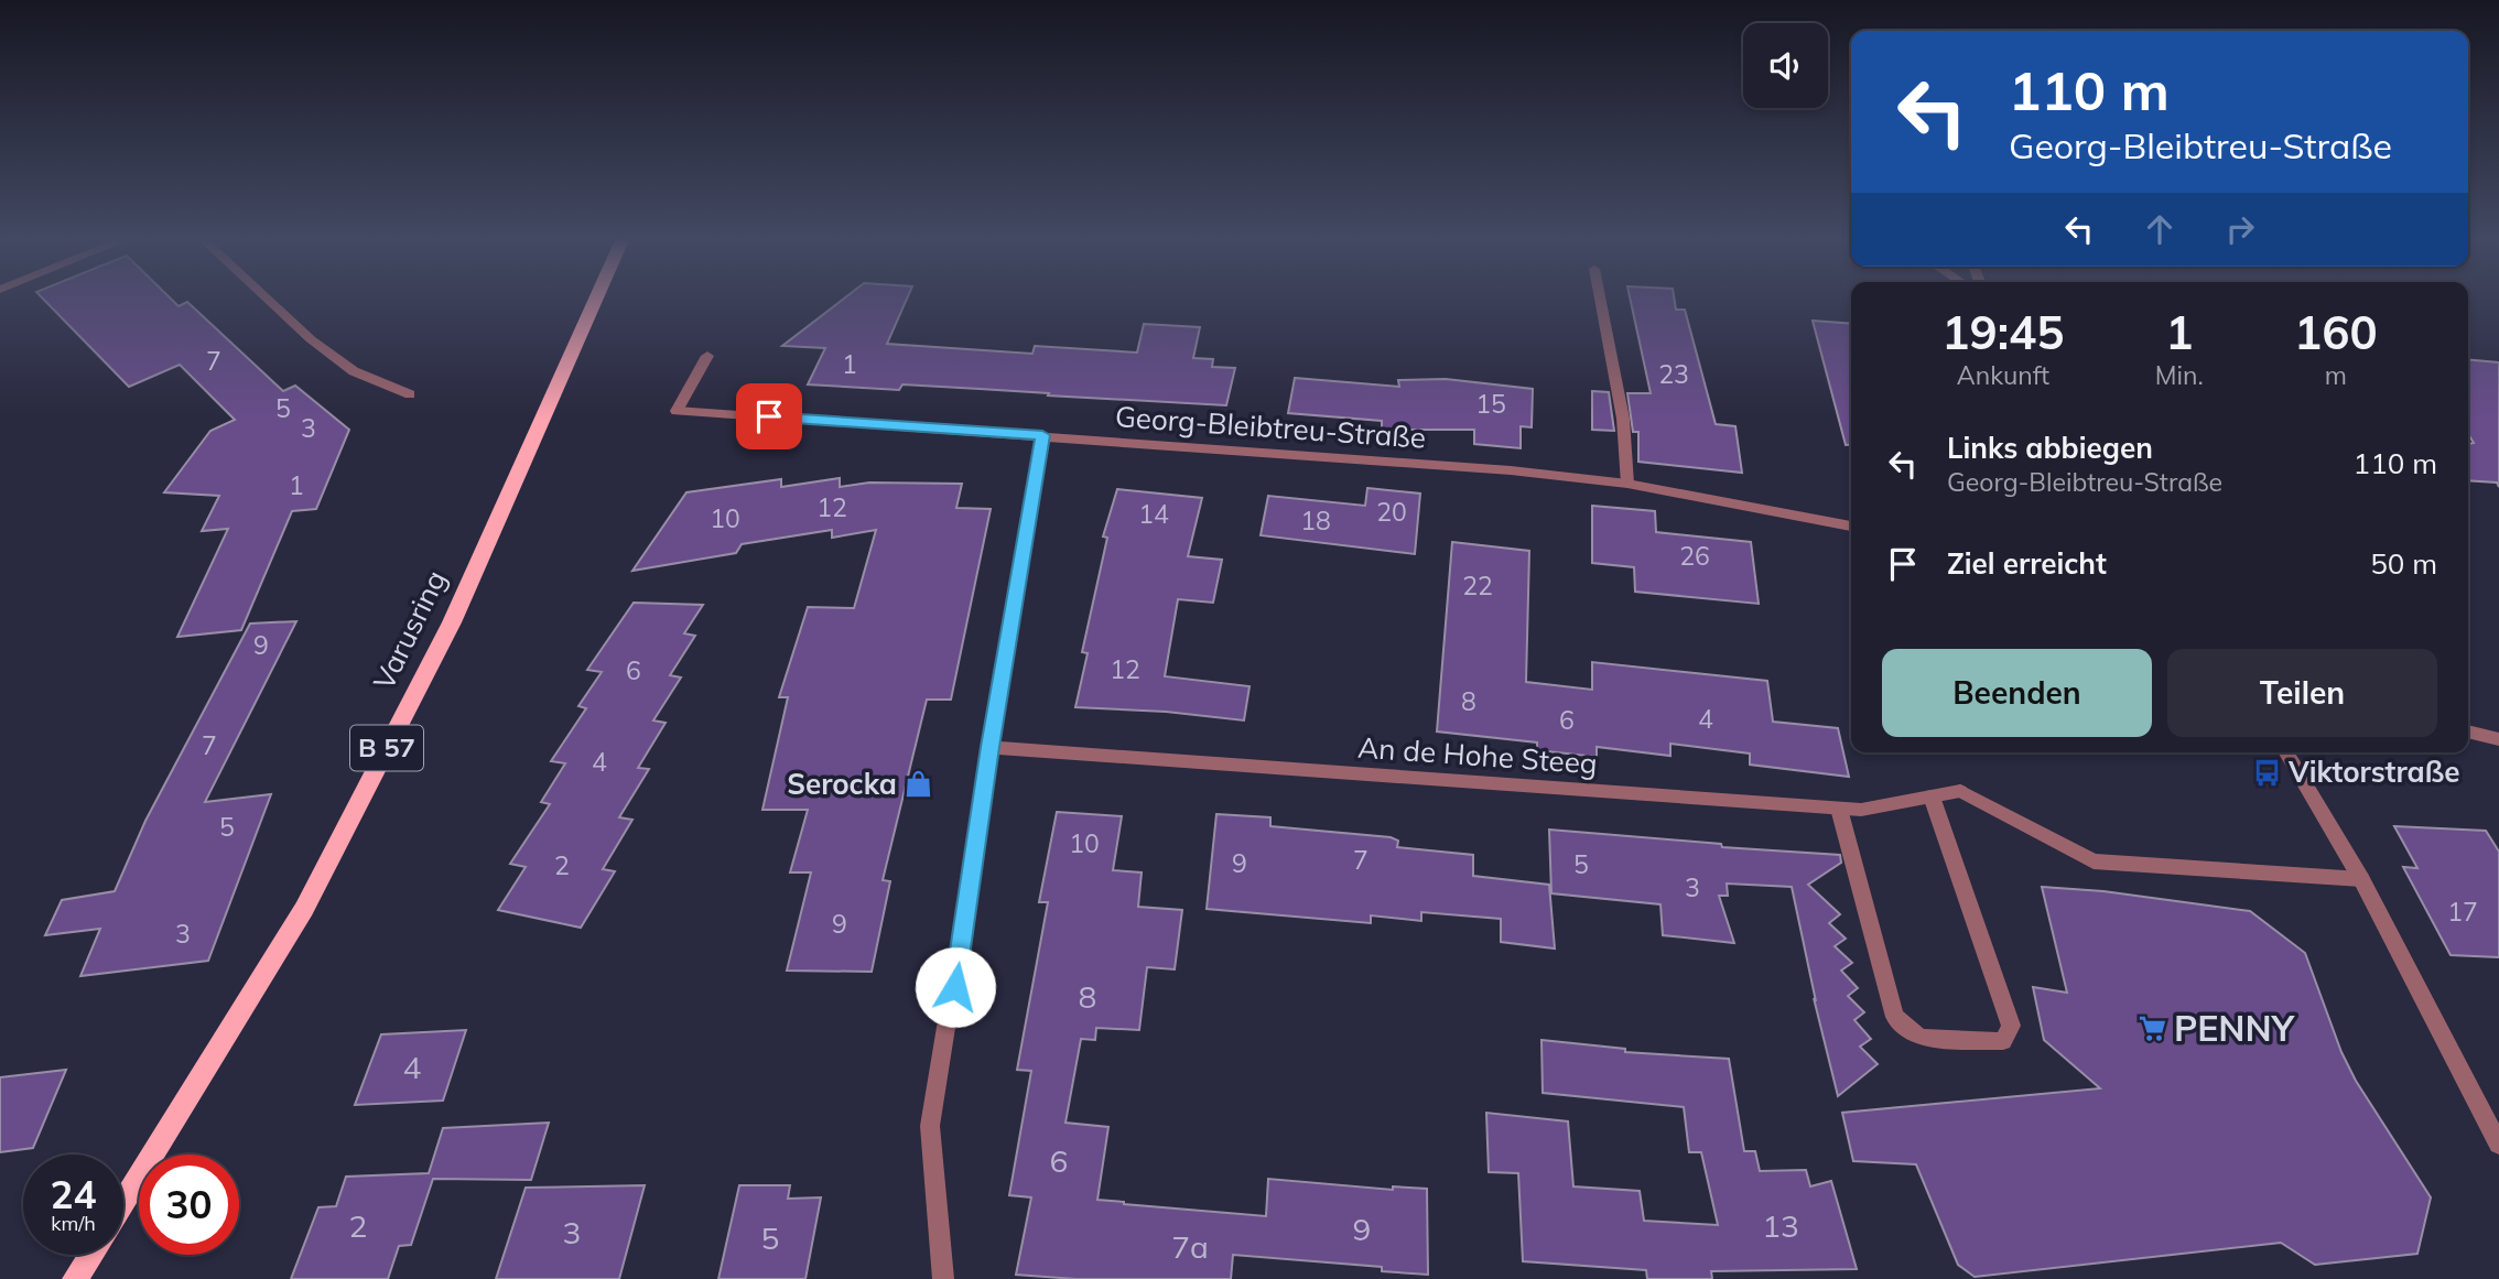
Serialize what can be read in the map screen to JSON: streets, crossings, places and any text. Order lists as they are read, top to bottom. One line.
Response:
{"streets":{"main road":["Varusring","B 57"],"street":["Georg-Bleibtreu-Straße","An de Hohe Steeg"]},"places":{"bus stop":["Viktorstraße"],"shop":["Serocka"],"supermarket":["PENNY"]},"house_numbers":["7","1","23","15","5","3","1","12","20","14","10","18","26","22","9","12","6","8","4","6","7","4","5","10","7","9","5","2","3","17","9","3","8","4","6","2","13","9","3","5","7a"],"page":{"turn":["110 m","Georg-Bleibtreu-Straße"],"eta":["19:45","Ankunft","1","Min.","160","m"],"list":[{"name":"Links abbiegen","note":"Georg-Bleibtreu-Straße","value":"110 m"},{"name":"Ziel erreicht","value":"50 m"}],"buttons":["Beenden","Teilen"],"speed":"24 km/h","limit":"30"}}
